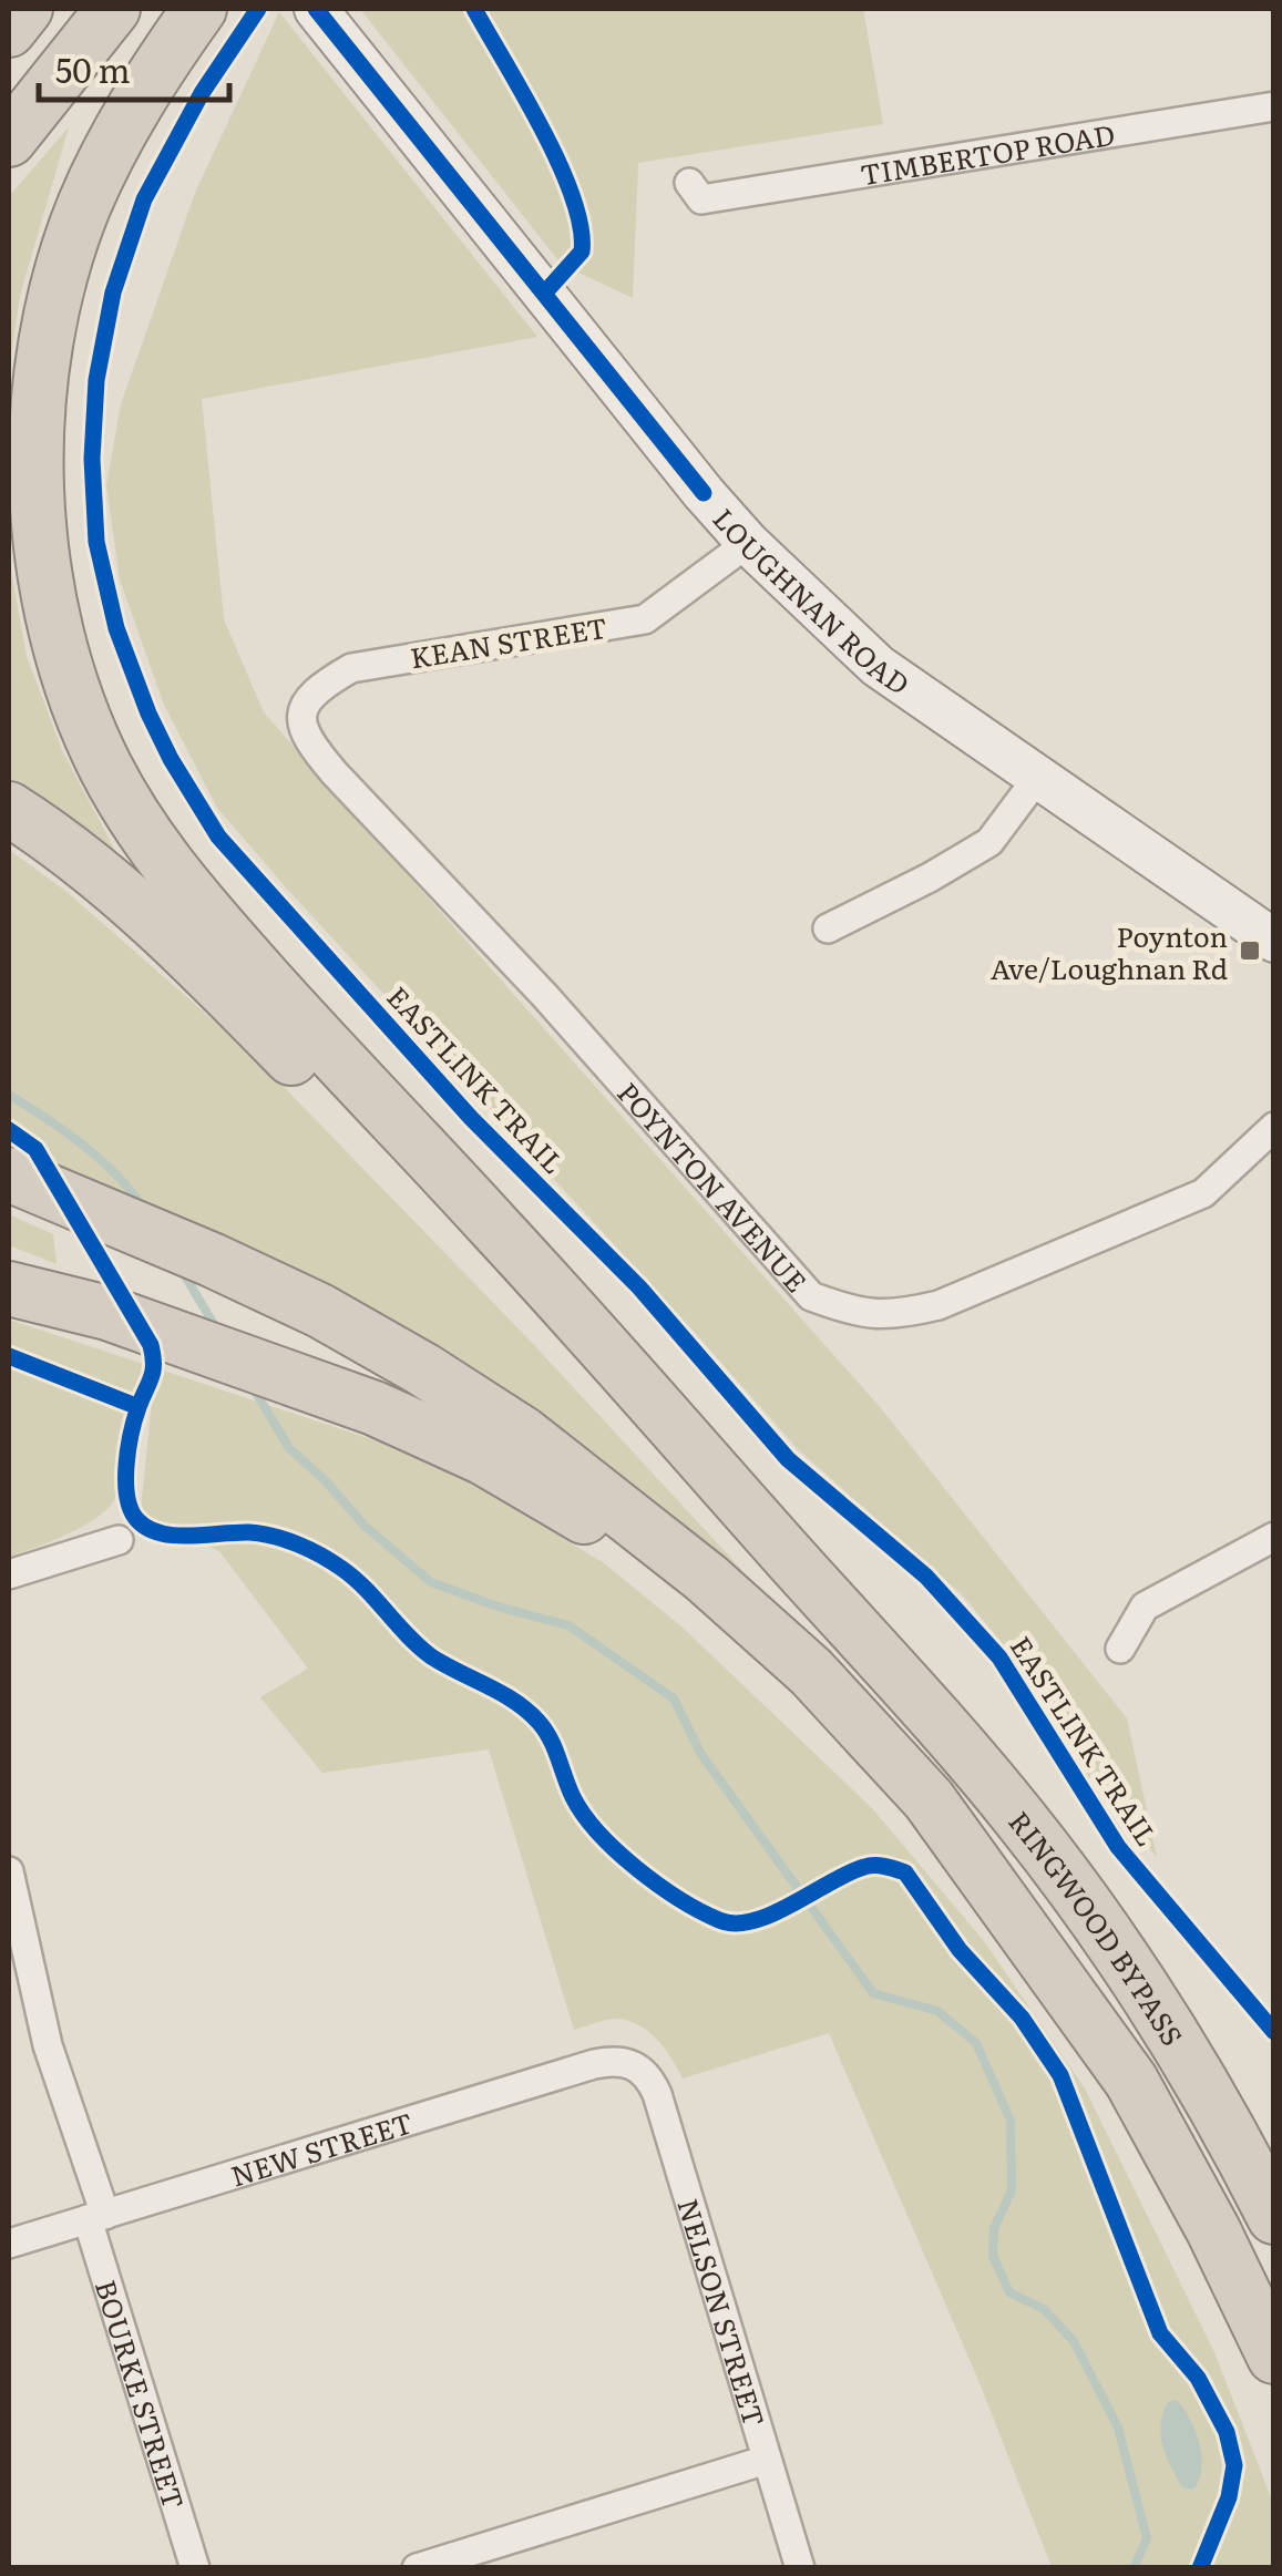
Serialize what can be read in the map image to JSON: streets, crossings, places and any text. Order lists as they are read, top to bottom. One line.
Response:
{"streets":{"highway":["RINGWOOD BYPASS"],"main road":["LOUGHNAN ROAD"],"street":["TIMBERTOP ROAD","KEAN STREET","POYNTON AVENUE","NEW STREET","NELSON STREET","BOURKE STREET"],"cycle path":["EASTLINK TRAIL"]},"crossings":[["LOUGHNAN ROAD","KEAN STREET"],["KEAN STREET","POYNTON AVENUE"],["NEW STREET","NELSON STREET"],["NEW STREET","BOURKE STREET"]],"places":{"transit":["Poynton Ave/Loughnan Rd"]},"scale_bar":"50 m"}
